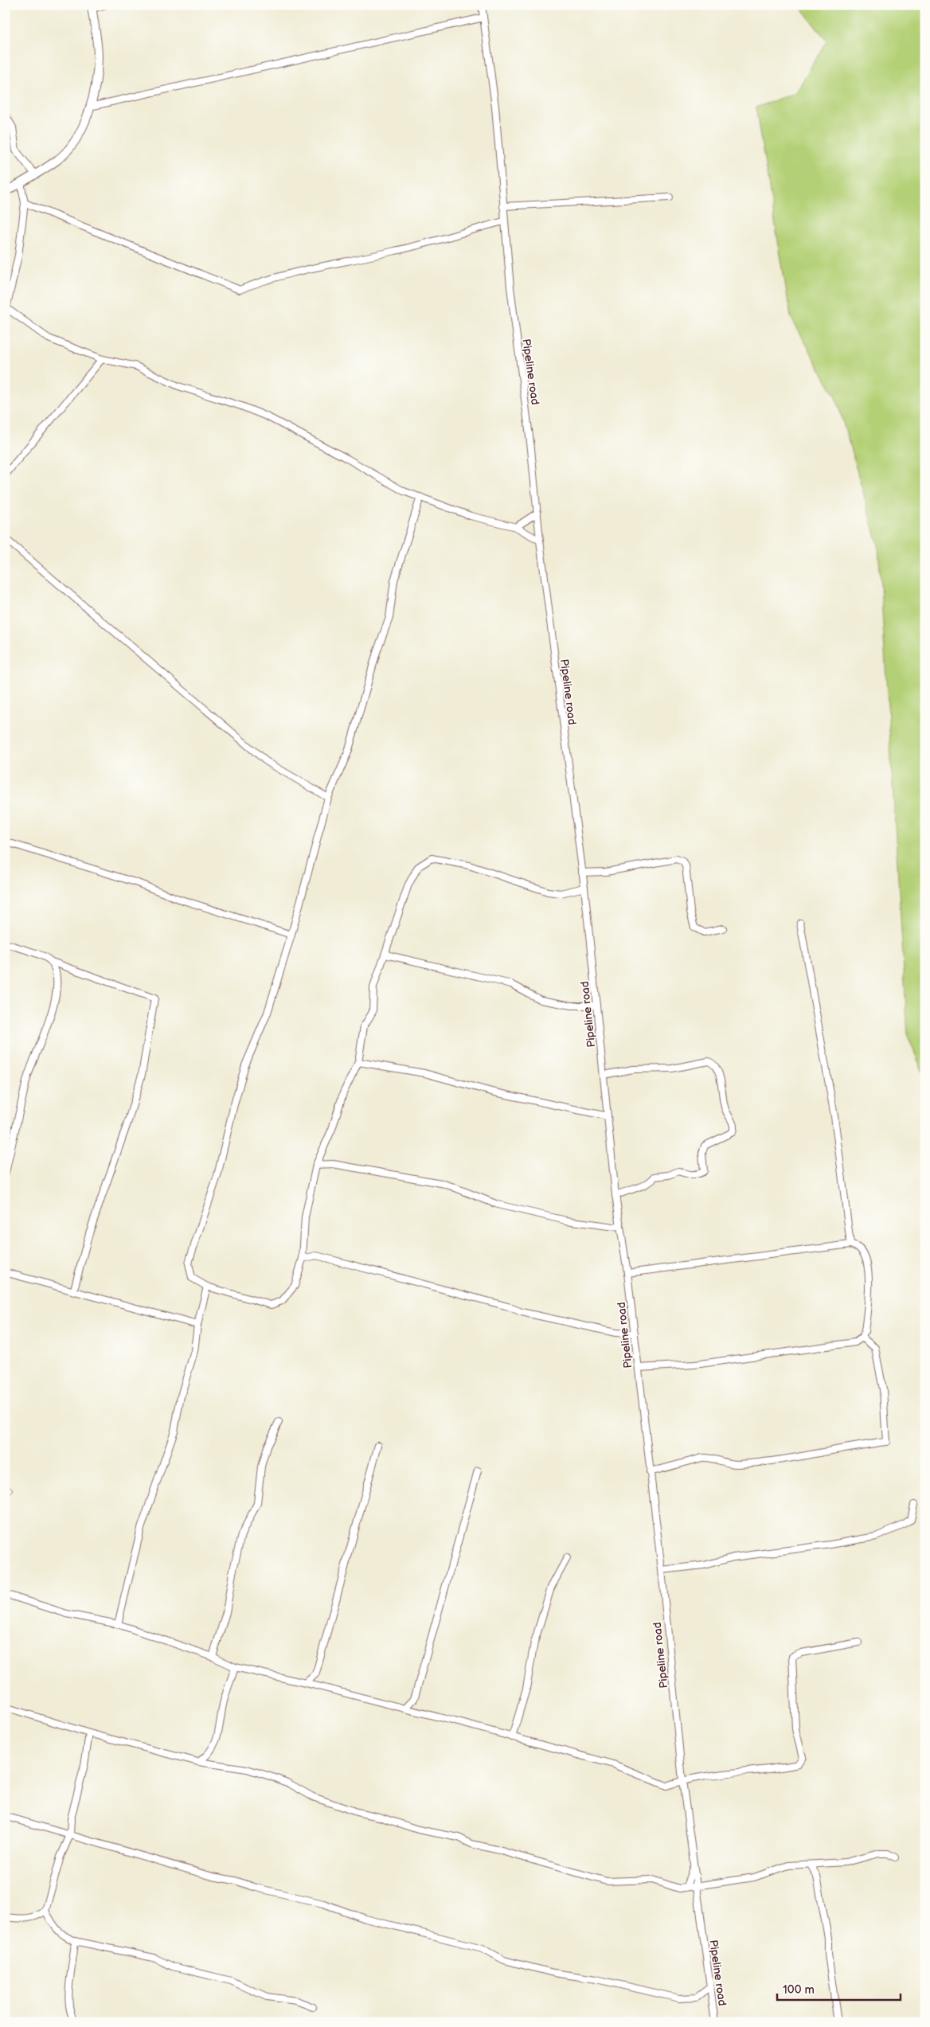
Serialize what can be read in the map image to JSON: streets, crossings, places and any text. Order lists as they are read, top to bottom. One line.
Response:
{"streets":{"street":["Pipeline road"]},"scale_bar":"100 m"}
